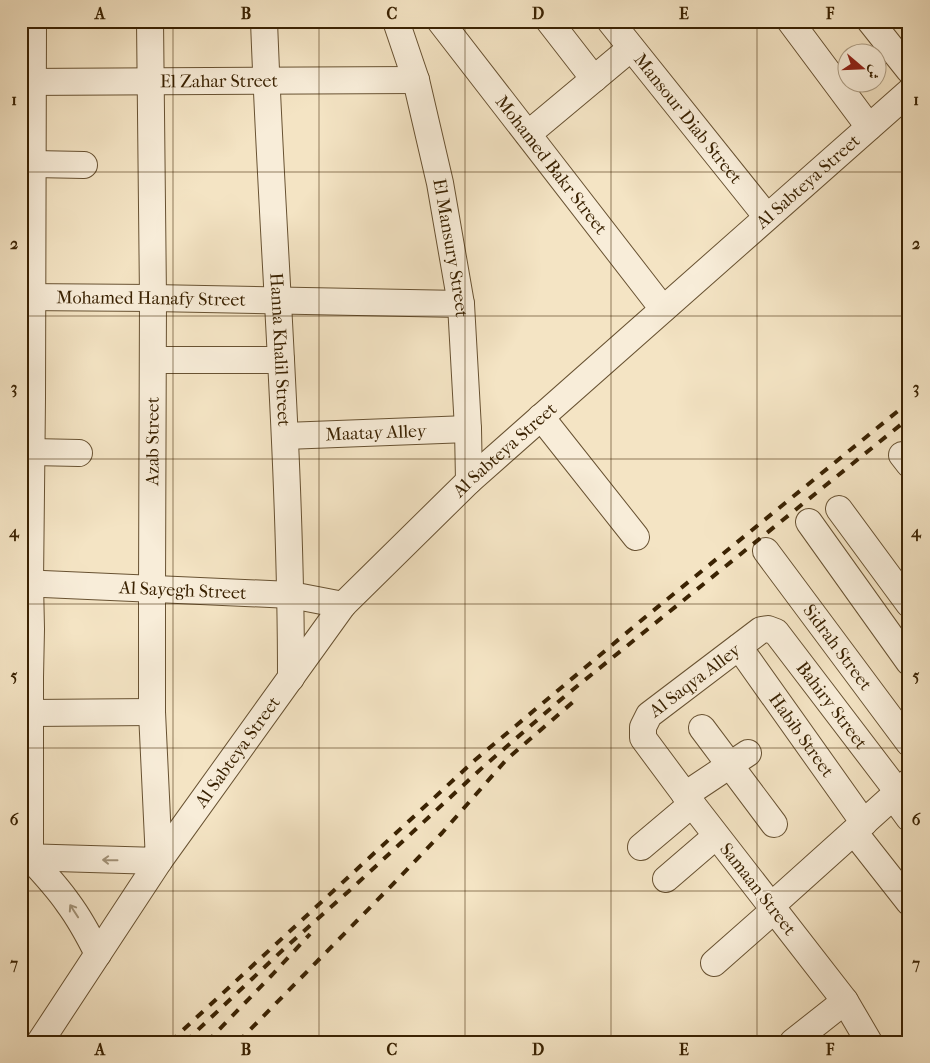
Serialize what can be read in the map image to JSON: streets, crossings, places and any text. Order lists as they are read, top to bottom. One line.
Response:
{"streets":{"street":["El Zahar Street","Mansour Diab Street","Mohamed Bakr Street","Al Sabteya Street","El Mansury Street","Mohamed Hanafy Street","Hanna Khalil Street","Maatay Alley","Azab Street","Al Sayegh Street","Sidrah Street","Al Saqya Alley","Bahiry Street","Habib Street","Samaan Street"]},"crossings":[["El Zahar Street","El Mansury Street"],["El Zahar Street","Hanna Khalil Street"],["El Zahar Street","Azab Street"],["Mansour Diab Street","Al Sabteya Street"],["Mohamed Bakr Street","Al Sabteya Street"],["Al Sabteya Street","El Mansury Street"],["Al Sabteya Street","Hanna Khalil Street"],["Al Sabteya Street","Azab Street"],["Al Sabteya Street","Al Sayegh Street"],["El Mansury Street","Mohamed Hanafy Street"],["El Mansury Street","Maatay Alley"],["Mohamed Hanafy Street","Hanna Khalil Street"],["Mohamed Hanafy Street","Azab Street"],["Hanna Khalil Street","Maatay Alley"],["Hanna Khalil Street","Al Sayegh Street"],["Azab Street","Al Sayegh Street"],["Al Saqya Alley","Bahiry Street"],["Al Saqya Alley","Habib Street"],["Al Saqya Alley","Samaan Street"]],"north":"right","grid":{"columns":["A","B","C","D","E","F"],"rows":["1","2","3","4","5","6","7"]}}
